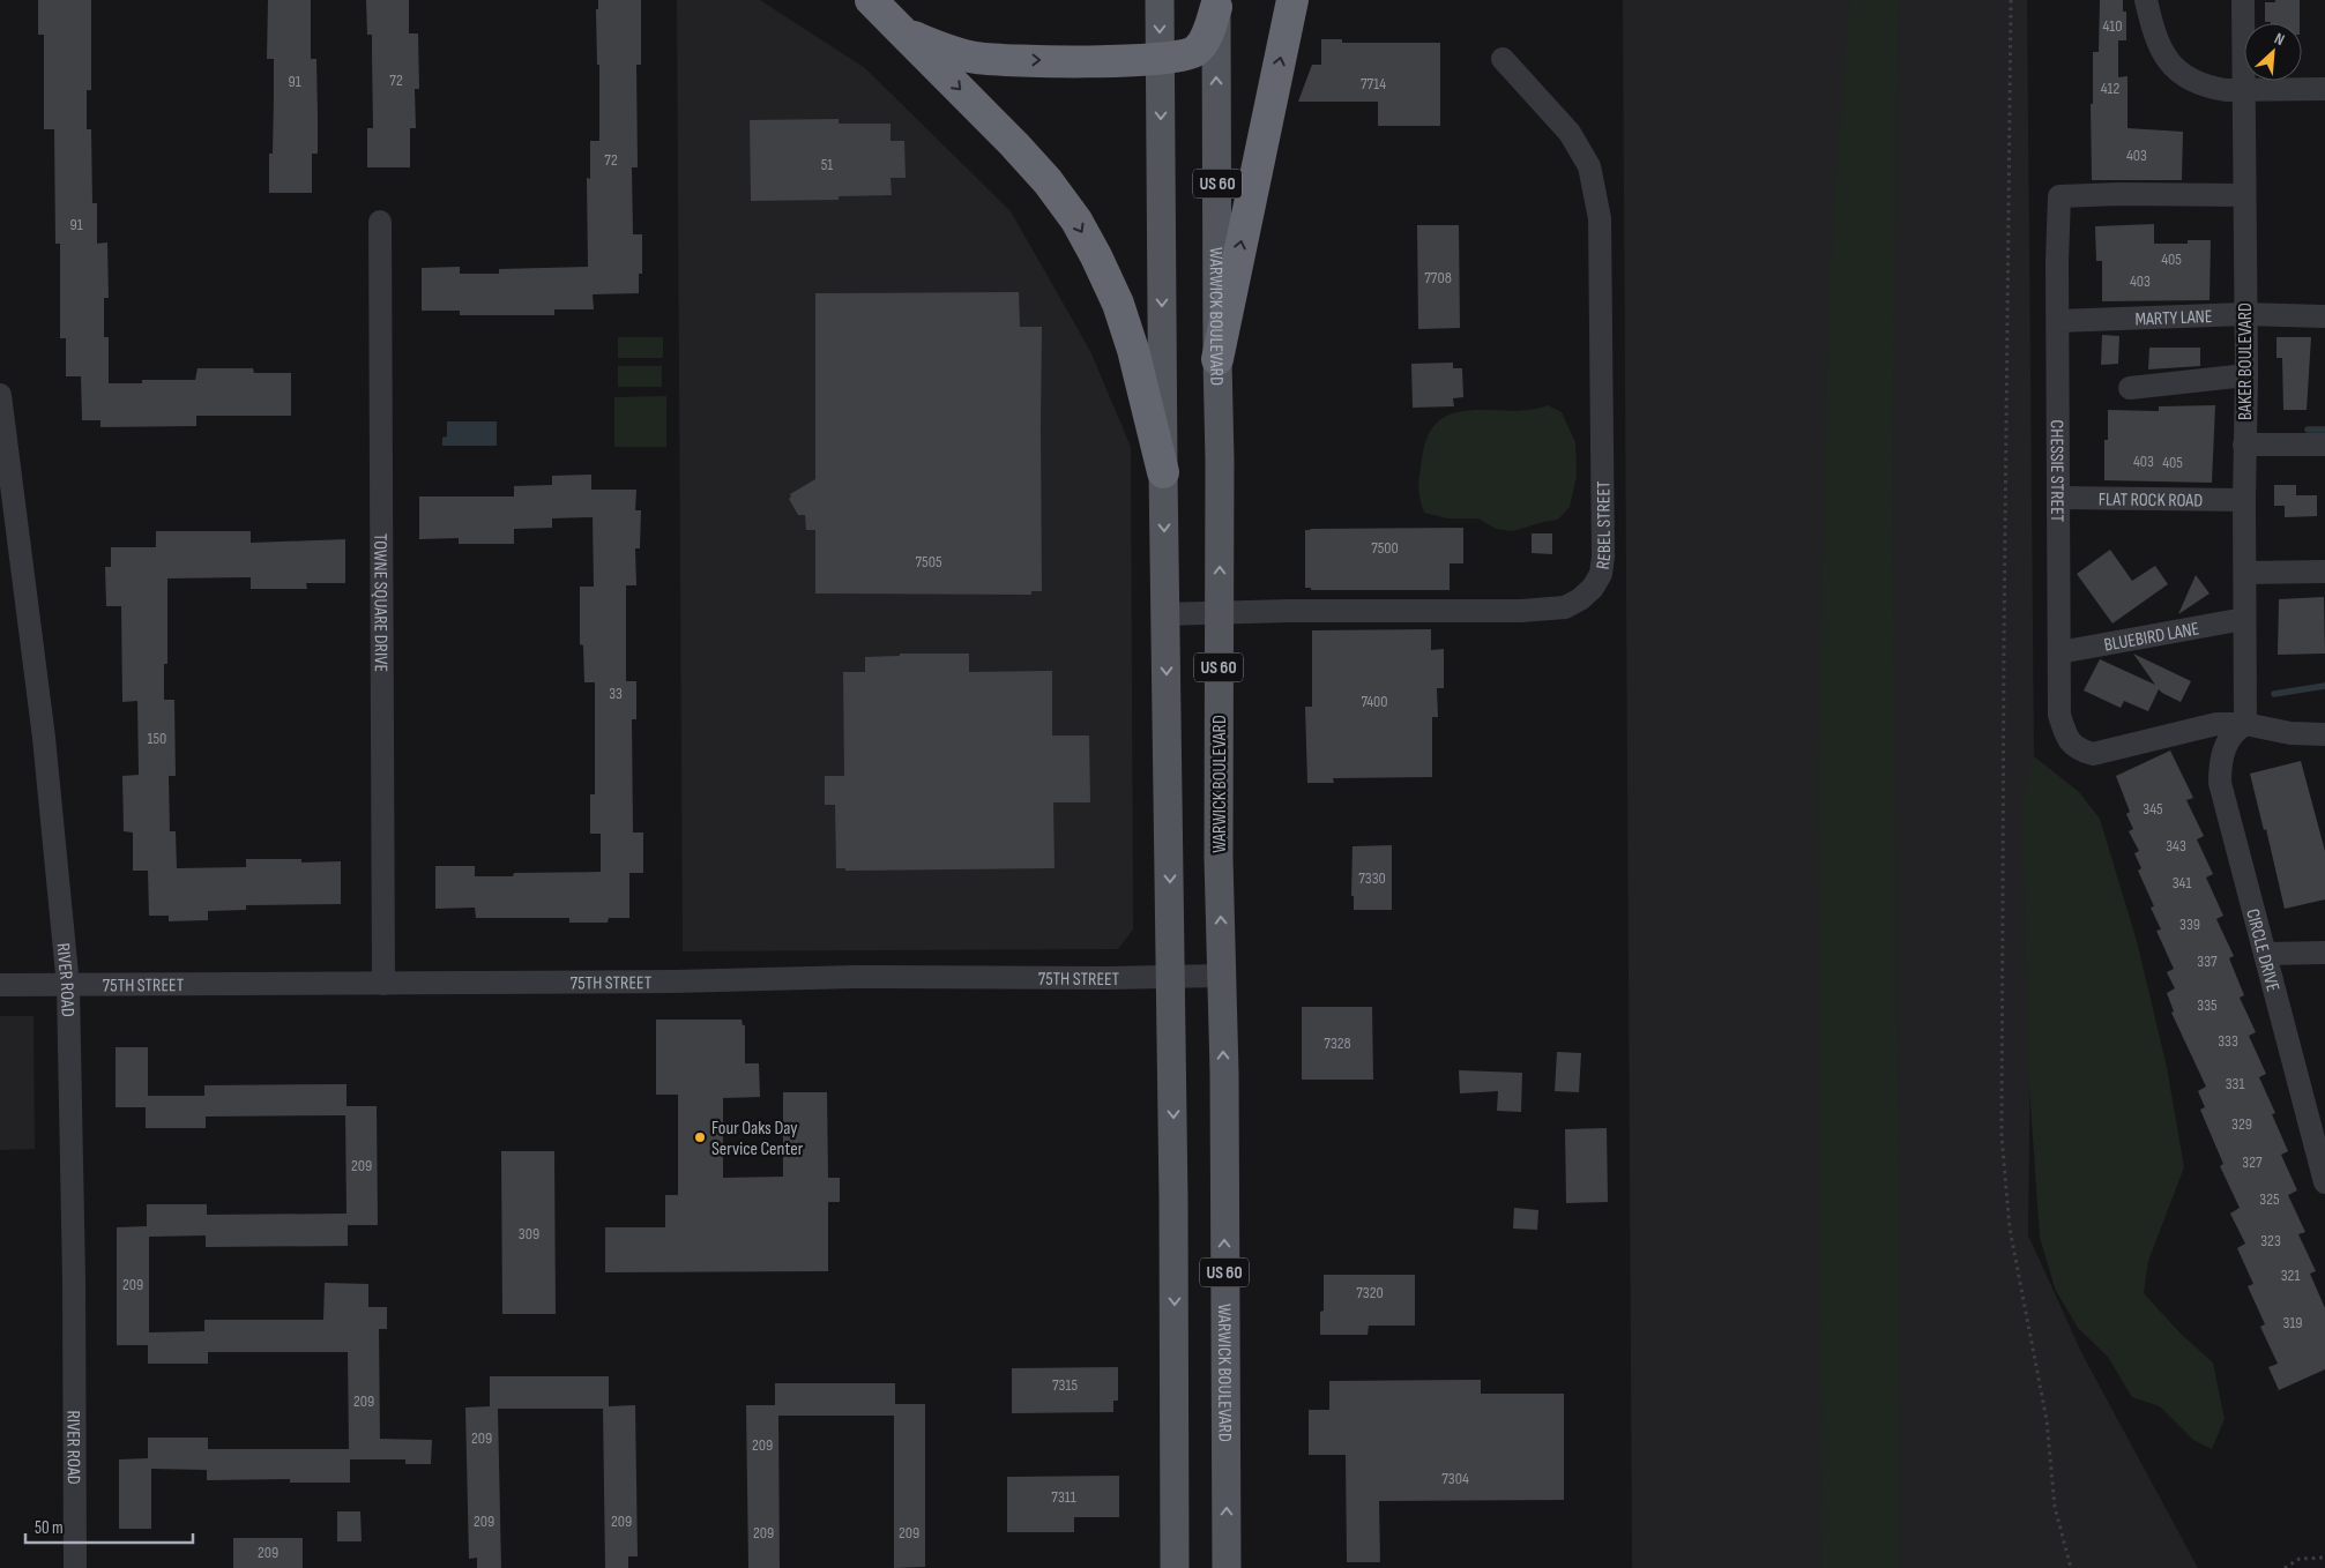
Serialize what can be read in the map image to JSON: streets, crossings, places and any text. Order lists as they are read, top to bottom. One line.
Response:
{"streets":{"main road":["US 60","WARWICK BOULEVARD"],"street":["MARTY LANE","BAKER BOULEVARD","CHESSIE STREET","FLAT ROCK ROAD","REBEL STREET","TOWNE SQUARE DRIVE","BLUEBIRD LANE","CIRCLE DRIVE","75TH STREET","RIVER ROAD"]},"crossings":[["US 60","REBEL STREET"],["US 60","75TH STREET"],["WARWICK BOULEVARD","REBEL STREET"],["WARWICK BOULEVARD","75TH STREET"],["MARTY LANE","BAKER BOULEVARD"],["MARTY LANE","CHESSIE STREET"],["BAKER BOULEVARD","CHESSIE STREET"],["BAKER BOULEVARD","FLAT ROCK ROAD"],["BAKER BOULEVARD","BLUEBIRD LANE"],["BAKER BOULEVARD","CIRCLE DRIVE"],["CHESSIE STREET","FLAT ROCK ROAD"],["CHESSIE STREET","BLUEBIRD LANE"],["CHESSIE STREET","CIRCLE DRIVE"],["TOWNE SQUARE DRIVE","75TH STREET"],["75TH STREET","RIVER ROAD"]],"places":["Four Oaks Day Service Center"],"house_numbers":["410","72","91","7714","412","403","72","51","91","405","7708","403","403","405","7500","7505","33","7400","150","345","343","7330","341","339","337","335","333","7328","331","329","327","209","325","309","323","321","209","7320","319","7315","209","209","209","7304","7311","209","209","209","209","209"],"scale_bar":"50 m","north":"top right"}
